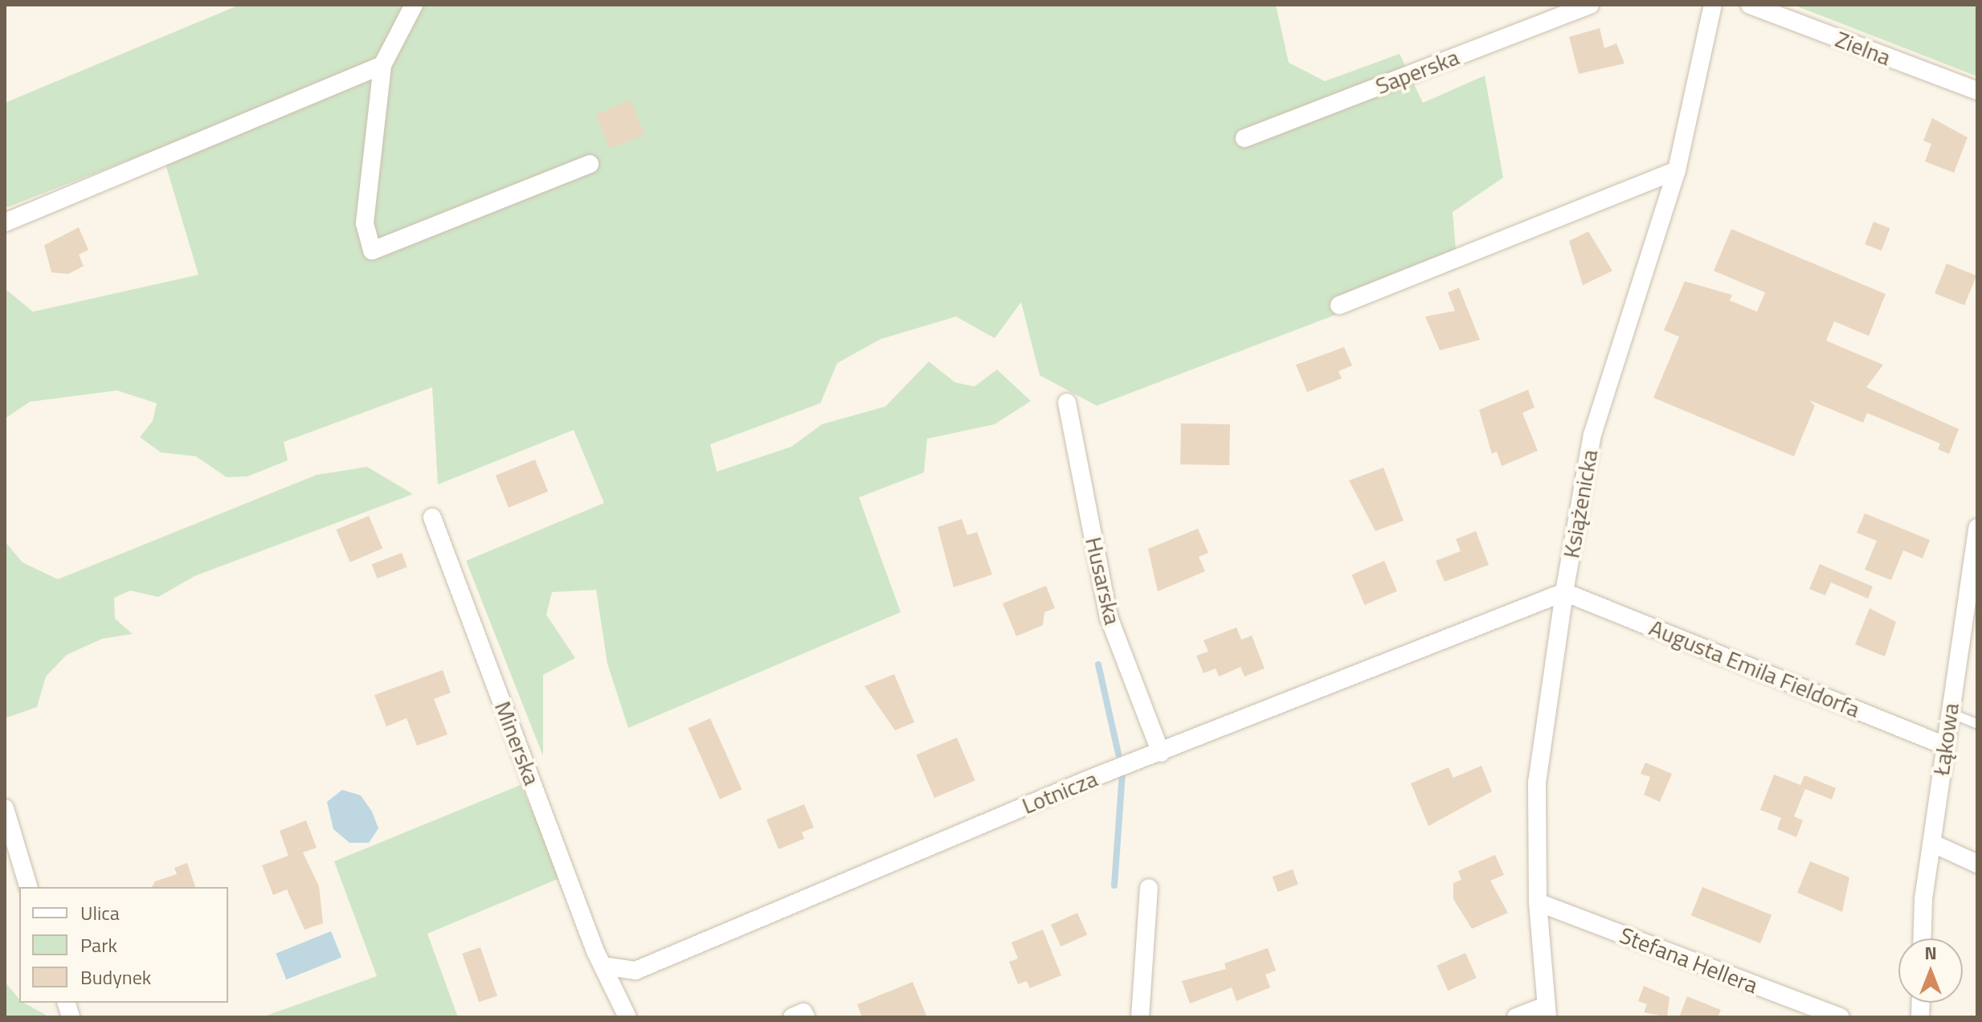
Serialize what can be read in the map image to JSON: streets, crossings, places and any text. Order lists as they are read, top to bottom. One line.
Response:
{"streets":{"street":["Zielna","Saperska","Książenicka","Husarska","Augusta Emila Fieldorfa","Łąkowa","Minerska","Lotnicza","Stefana Hellera"]},"crossings":[["Książenicka","Augusta Emila Fieldorfa"],["Książenicka","Lotnicza"],["Książenicka","Stefana Hellera"],["Husarska","Lotnicza"],["Augusta Emila Fieldorfa","Łąkowa"],["Augusta Emila Fieldorfa","Lotnicza"],["Minerska","Lotnicza"]],"legend":["Ulica","Park","Budynek"],"north":"top"}
